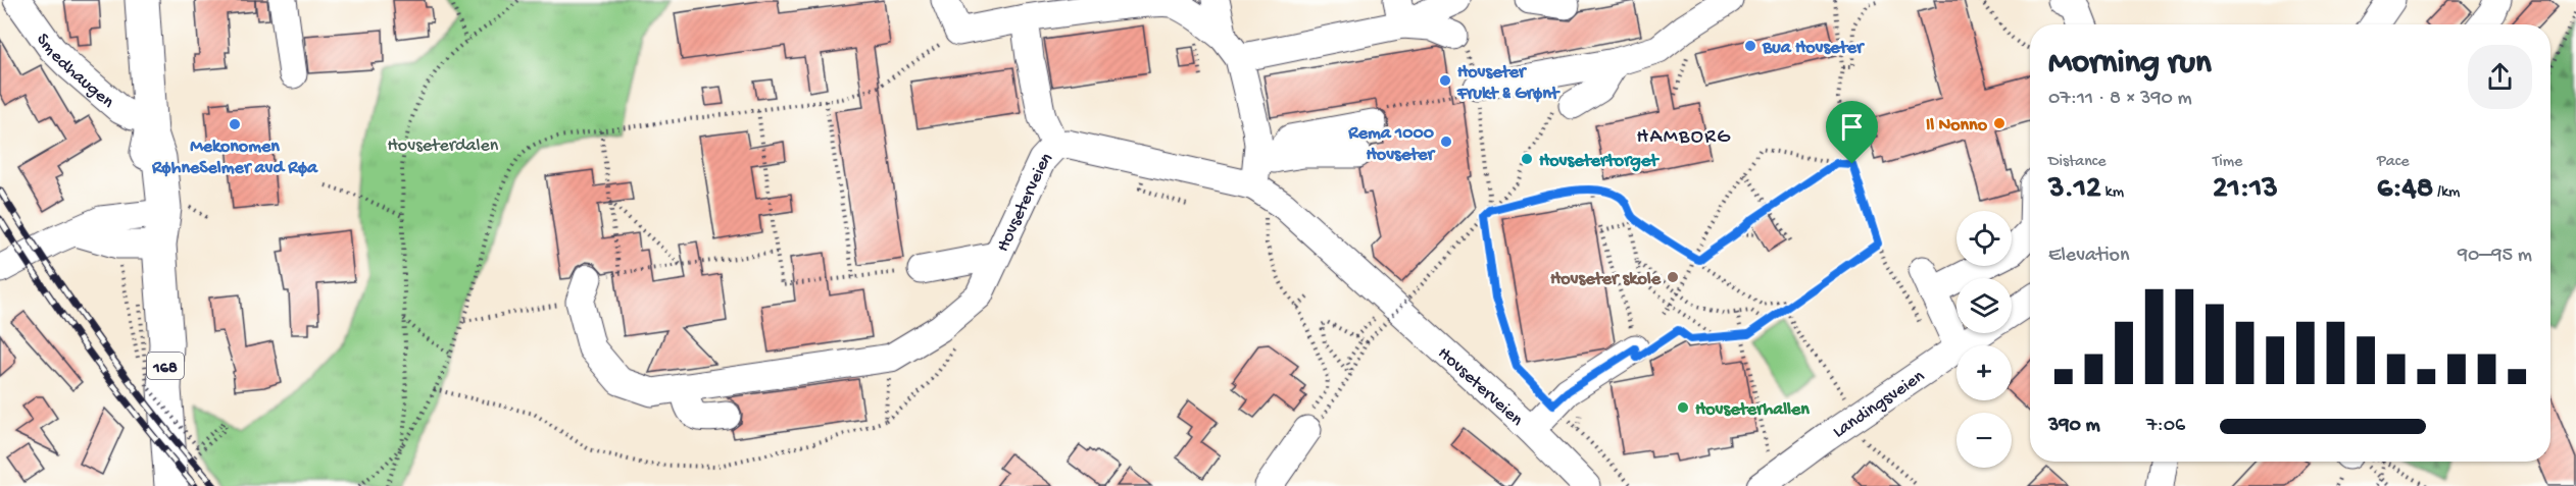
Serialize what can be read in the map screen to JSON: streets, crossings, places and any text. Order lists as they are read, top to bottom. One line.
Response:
{"streets":{"main road":["168"],"street":["Smedhaugen","Hovseterveien","Landingsveien"]},"crossings":[["Smedhaugen","168"]],"districts":["HAMBORG"],"parks":["Hovseterdalen"],"places":["Bua Hovseter","Hovseter Frukt & Grønt","Il Nonno","Mekonomen RøhneSelmer avd Røa","Rema 1000 Hovseter","Hovsetertorget","Hovseter skole","Hovseterhallen"],"page":{"heading":["Morning run","07:11 · 8 × 390 m"],"stats":[["Distance","3.12 km"],["Time","21:13"],["Pace","6:48 /km"]],"map_buttons":["+","−"],"chart":["Elevation","90–95 m"],"list":[{"name":"390 m","note":"7:06"}]}}
